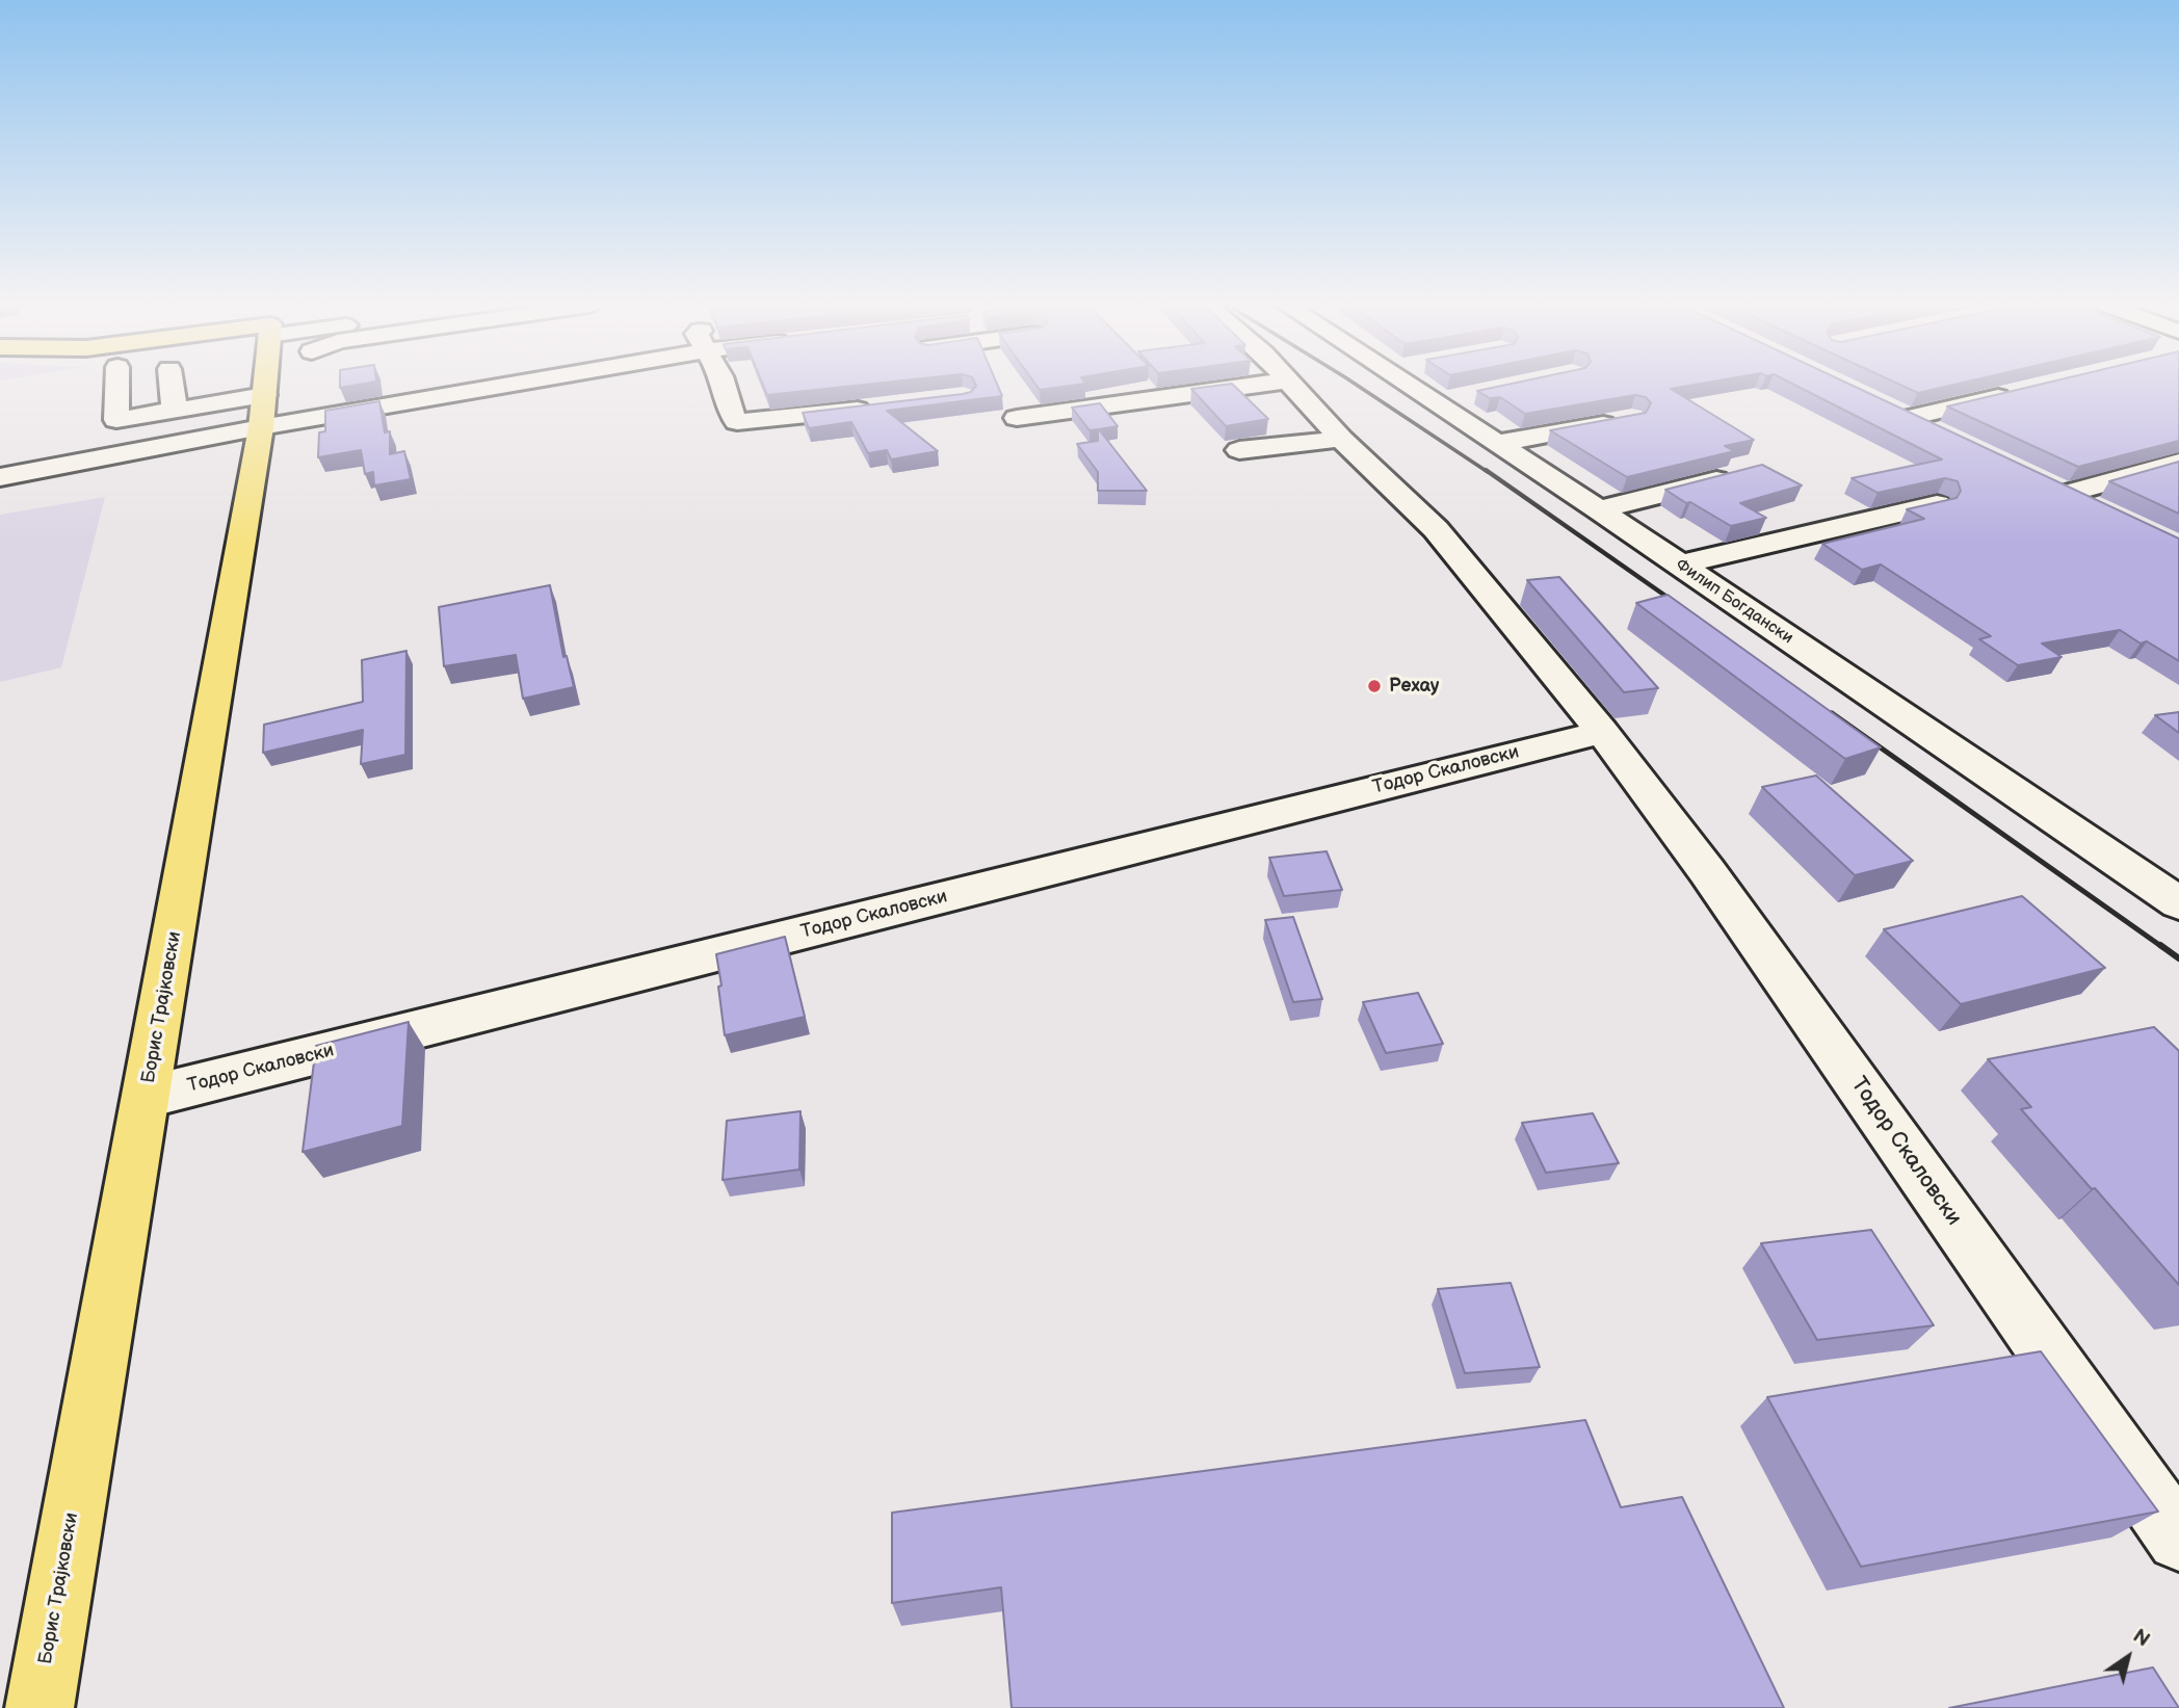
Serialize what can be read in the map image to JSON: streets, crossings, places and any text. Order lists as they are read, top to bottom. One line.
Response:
{"streets":{"main road":["Борис Трајковски"],"street":["Филип Богдански","Тодор Скаловски"]},"crossings":[["Тодор Скаловски","Борис Трајковски"]],"places":["Рехау"],"north":"top right"}
